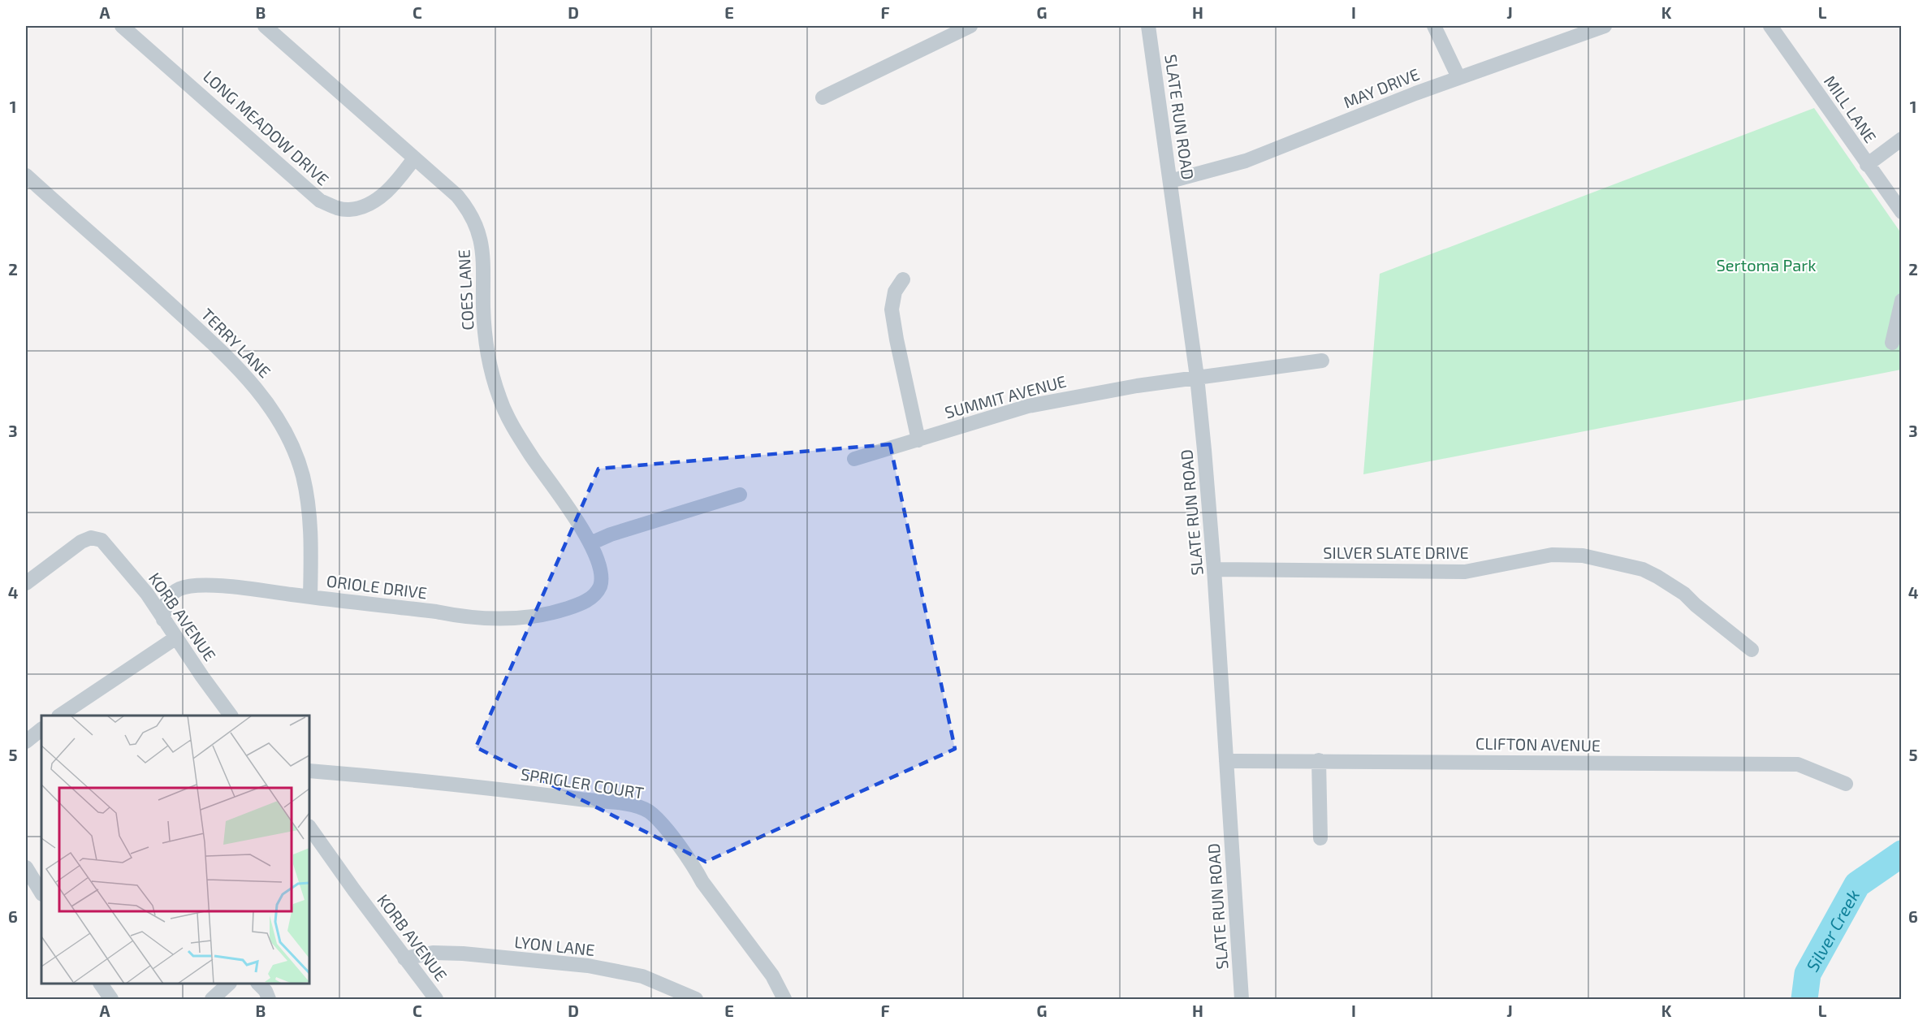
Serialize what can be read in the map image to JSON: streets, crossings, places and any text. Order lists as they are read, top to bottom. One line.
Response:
{"streets":{"street":["MAY DRIVE","MILL LANE","SLATE RUN ROAD","LONG MEADOW DRIVE","COES LANE","TERRY LANE","SUMMIT AVENUE","SILVER SLATE DRIVE","ORIOLE DRIVE","KORB AVENUE","CLIFTON AVENUE","SPRIGLER COURT","LYON LANE"]},"crossings":[["MAY DRIVE","SLATE RUN ROAD"],["SLATE RUN ROAD","SUMMIT AVENUE"],["SLATE RUN ROAD","SILVER SLATE DRIVE"],["SLATE RUN ROAD","CLIFTON AVENUE"],["LONG MEADOW DRIVE","COES LANE"],["COES LANE","ORIOLE DRIVE"],["TERRY LANE","ORIOLE DRIVE"],["ORIOLE DRIVE","KORB AVENUE"],["KORB AVENUE","LYON LANE"]],"water":["Silver Creek"],"parks":["Sertoma Park"],"grid":{"columns":["A","B","C","D","E","F","G","H","I","J","K","L"],"rows":["1","2","3","4","5","6"]}}
